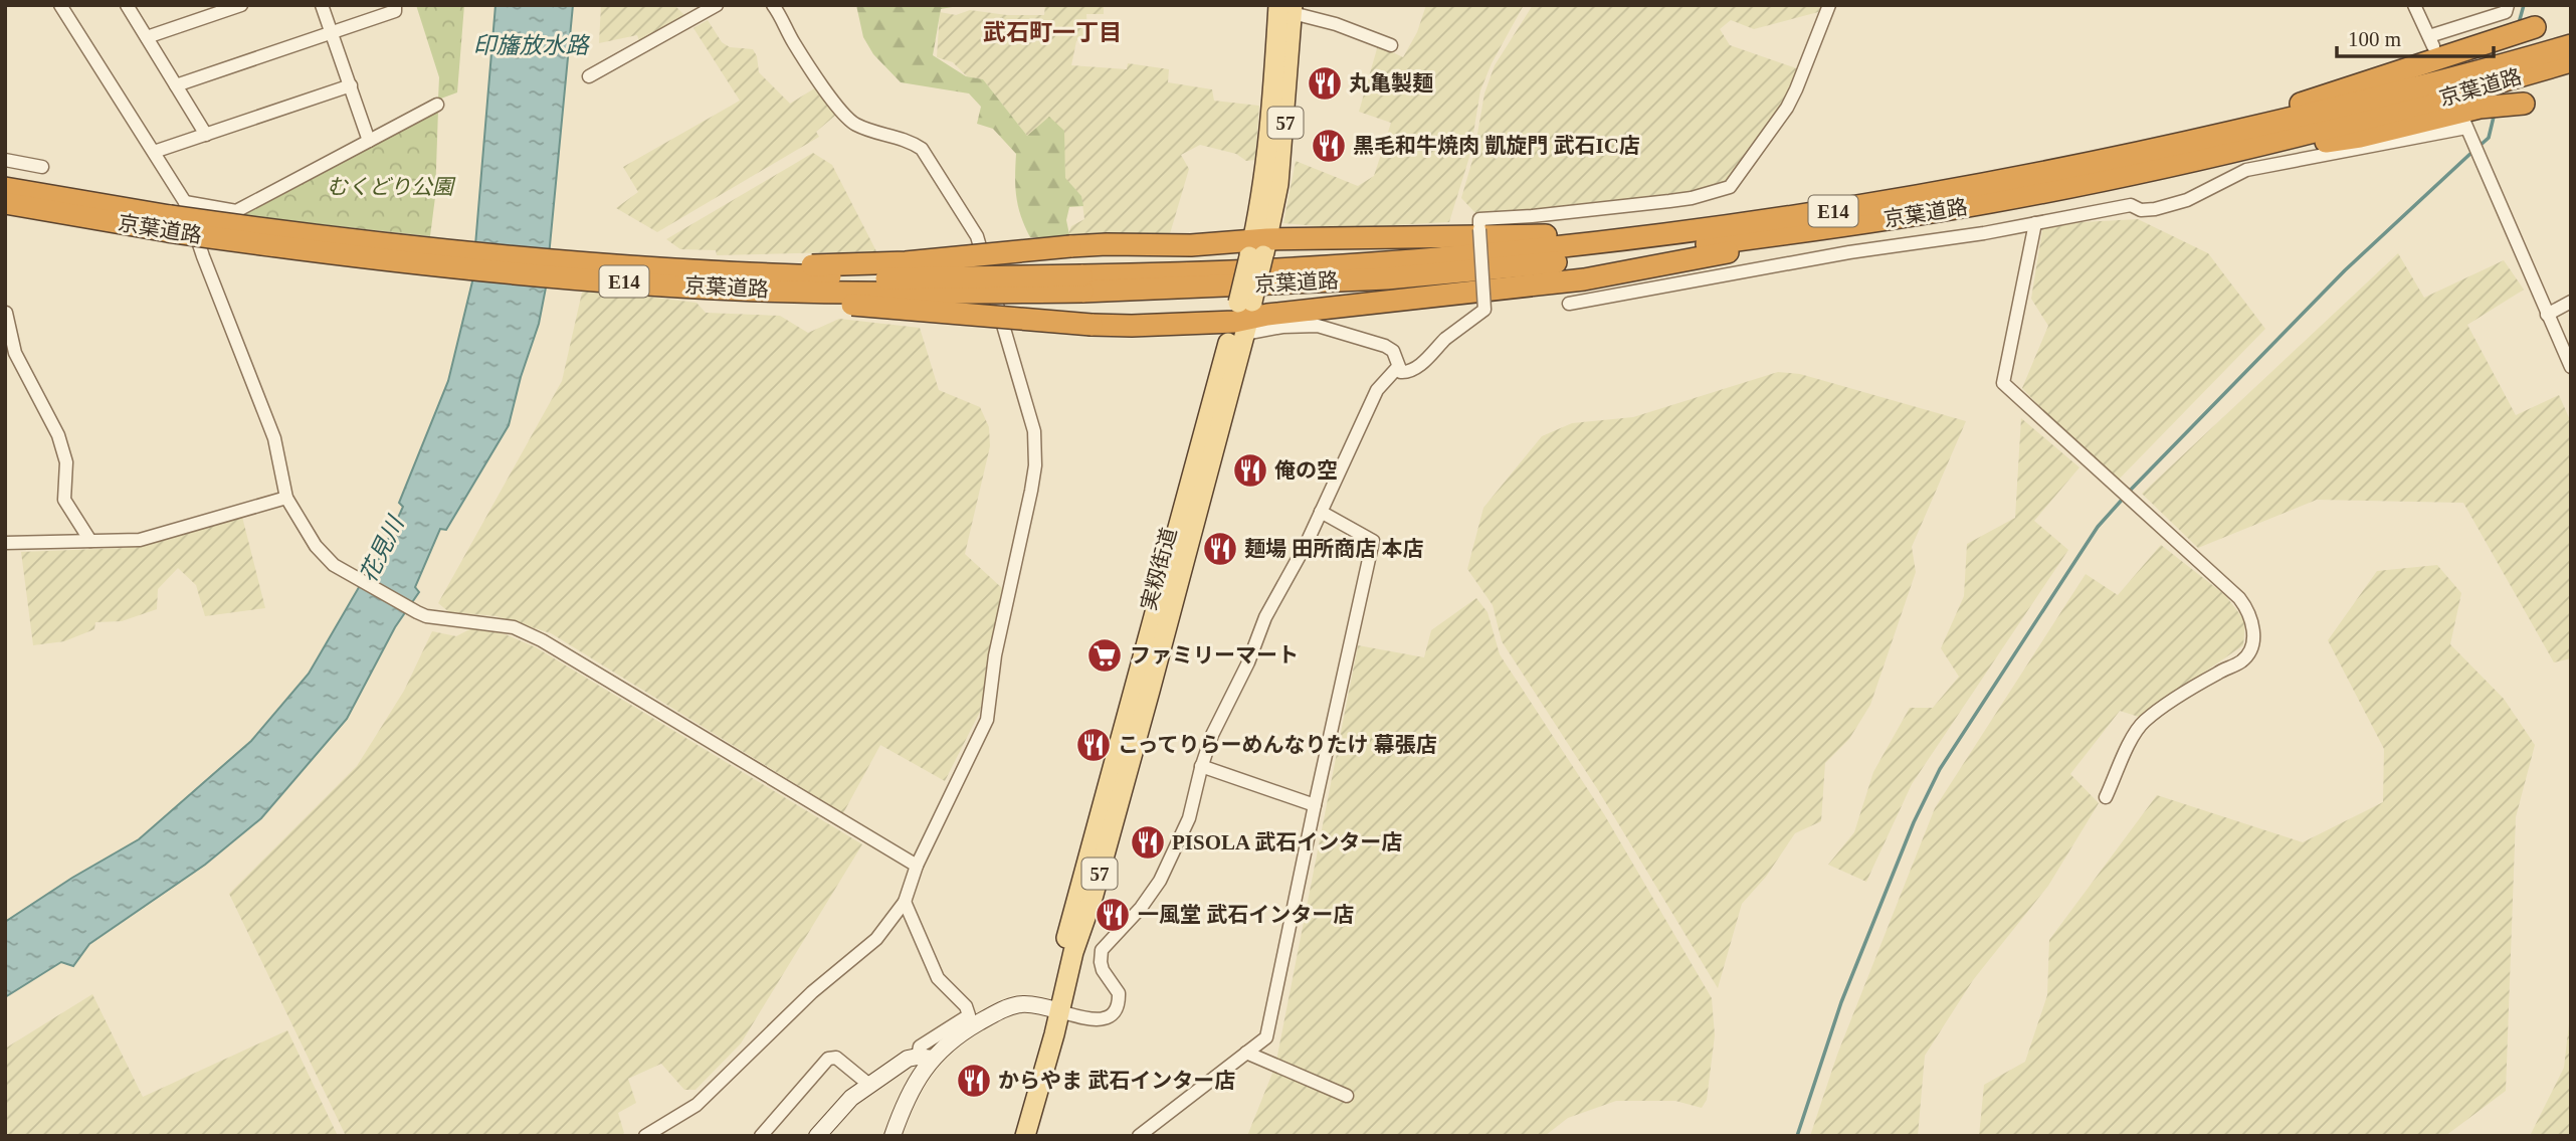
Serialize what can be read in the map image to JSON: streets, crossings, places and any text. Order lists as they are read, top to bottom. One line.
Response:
{"streets":{"highway":["京葉道路","E14"],"main road":["57","実籾街道"]},"districts":["武石町一丁目"],"water":["印旛放水路","花見川"],"parks":["むくどり公園"],"places":{"restaurant":["丸亀製麺","黒毛和牛焼肉 凱旋門 武石IC店","俺の空","麺場 田所商店 本店","こってりらーめんなりたけ 幕張店","PISOLA 武石インター店","一風堂 武石インター店","からやま 武石インター店"],"supermarket":["ファミリーマート"]},"scale_bar":"100 m"}
